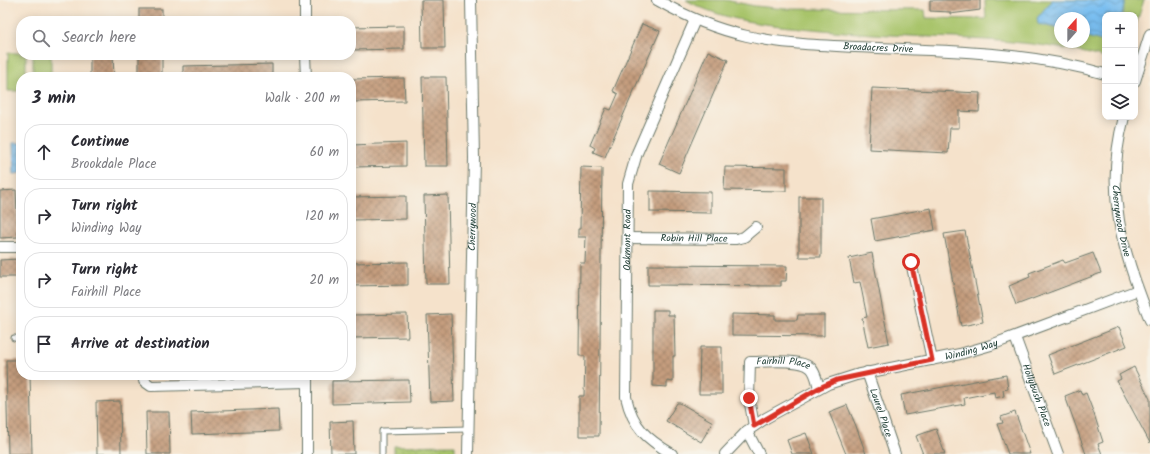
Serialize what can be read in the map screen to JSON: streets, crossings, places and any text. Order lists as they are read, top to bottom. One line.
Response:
{"streets":{"street":["Broadacres Drive","Cherrywood Drive","Cherrywood","Robin Hill Place","Oakmont Road","Winding Way","Fairhill Place","Hollybush Place","Laurel Place"]},"crossings":[["Broadacres Drive","Oakmont Road"],["Cherrywood Drive","Winding Way"],["Robin Hill Place","Oakmont Road"],["Winding Way","Fairhill Place"],["Winding Way","Hollybush Place"],["Winding Way","Laurel Place"]],"north":"top","page":{"map_buttons":["+","−"],"search":"Search here","heading":["3 min","Walk · 200 m"],"list":[["Continue","Brookdale Place","60 m"],["Turn right","Winding Way","120 m"],["Turn right","Fairhill Place","20 m"],"Arrive at destination"]}}
